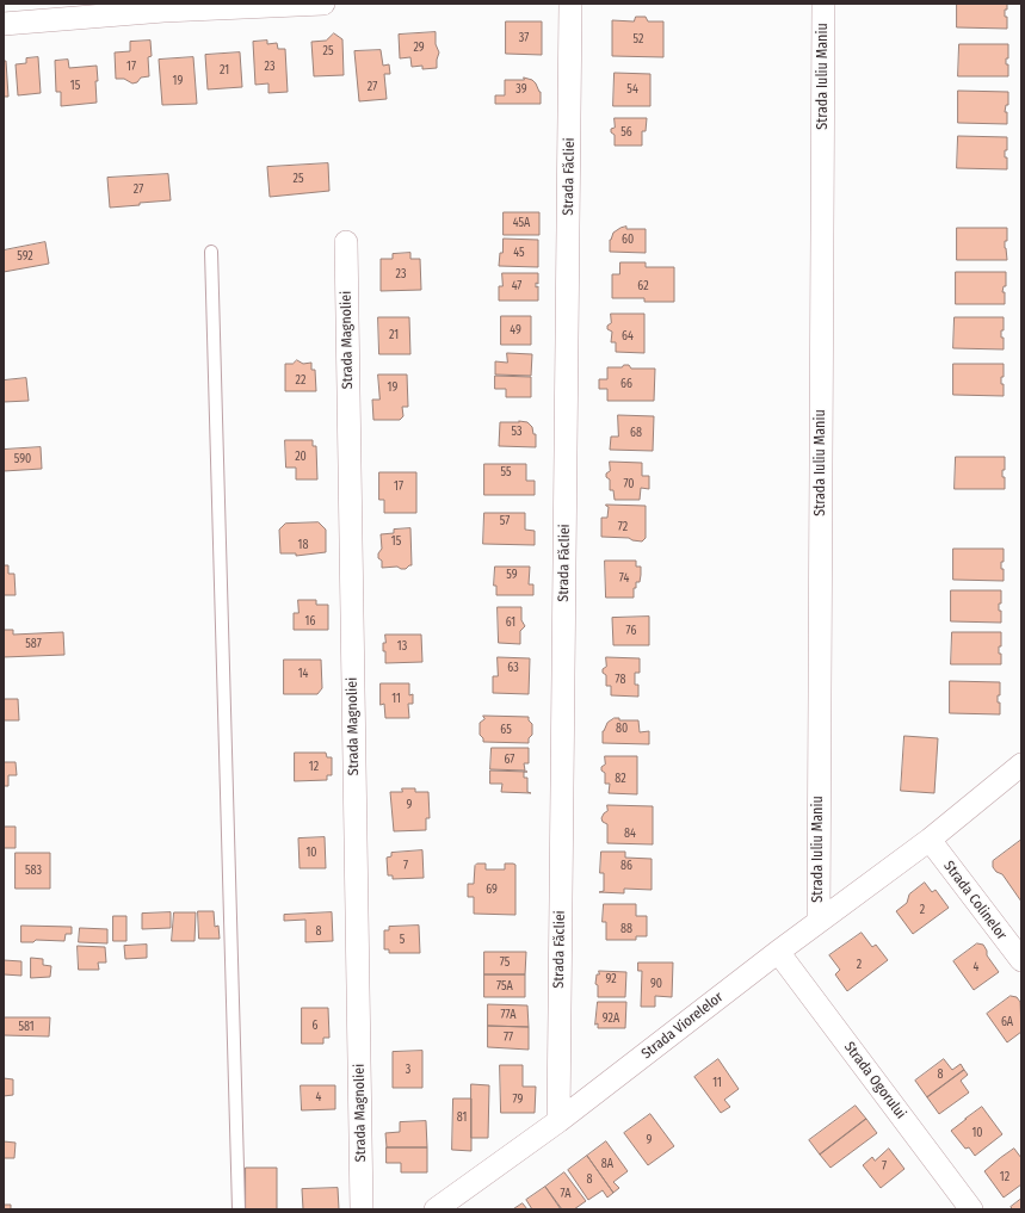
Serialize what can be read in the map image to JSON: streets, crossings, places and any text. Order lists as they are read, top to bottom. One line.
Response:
{"streets":{"street":["Strada Iuliu Maniu","Strada Făcliei","Strada Magnoliei","Strada Colinelor","Strada Viorelelor","Strada Ogorului"]},"crossings":[["Strada Iuliu Maniu","Strada Viorelelor"],["Strada Făcliei","Strada Viorelelor"],["Strada Colinelor","Strada Viorelelor"],["Strada Viorelelor","Strada Ogorului"]],"house_numbers":["37","52","29","25","17","23","21","19","15","27","39","54","56","25","27","45A","60","45","592","23","47","62","49","21","64","22","66","19","53","68","20","590","55","70","17","57","72","15","18","59","74","16","61","76","587","13","63","14","78","11","80","65","67","12","82","9","84","10","7","86","583","69","2","88","8","5","75","2","4","92","90","75A","77A","92A","6A","6","581","77","3","8","11","4","79","81","10","9","8A","7","12","8","7A"]}
